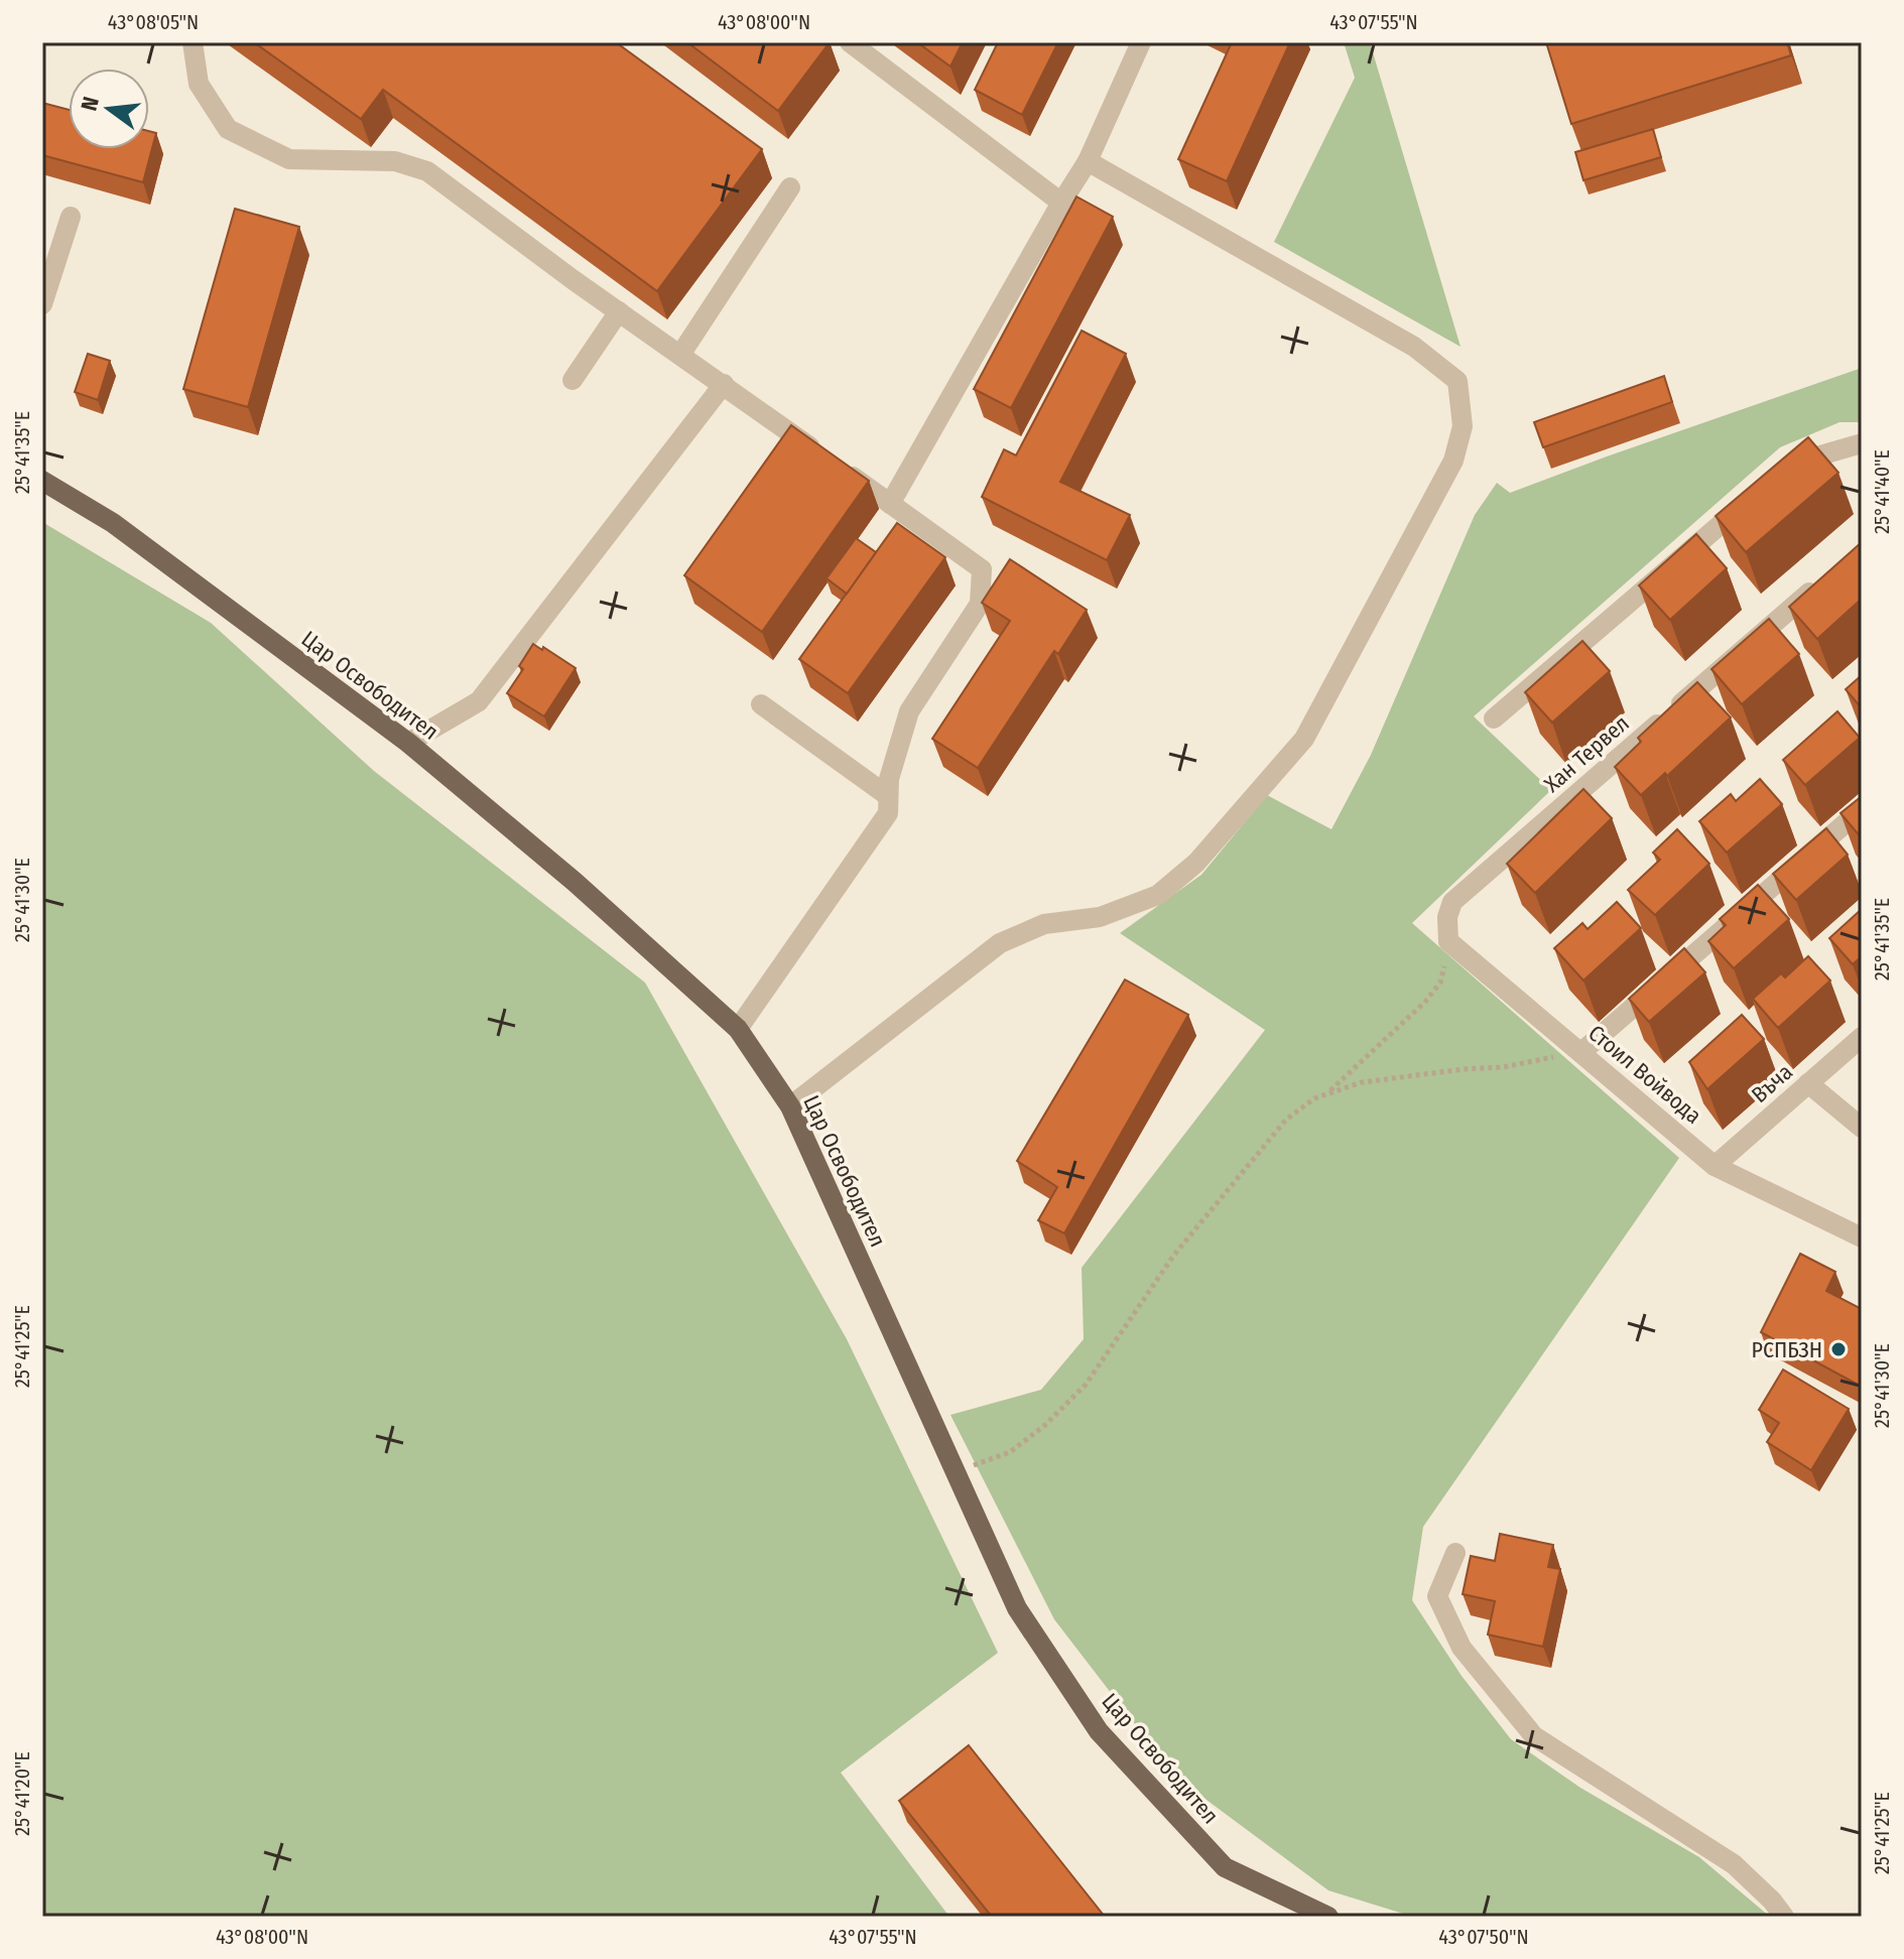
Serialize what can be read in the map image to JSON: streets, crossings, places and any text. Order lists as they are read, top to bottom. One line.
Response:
{"streets":{"main road":["Цар Освободител"],"street":["Хан Тервел","Стоил Войвода","Въча"]},"crossings":[["Хан Тервел","Стоил Войвода"],["Стоил Войвода","Въча"]],"places":["РСПБЗН"],"north":"left","coordinates":["43°08'05\"N","43°08'00\"N","43°07'55\"N","25°41'35\"E","25°41'40\"E","25°41'30\"E","25°41'25\"E","25°41'20\"E","43°07'50\"N"]}
